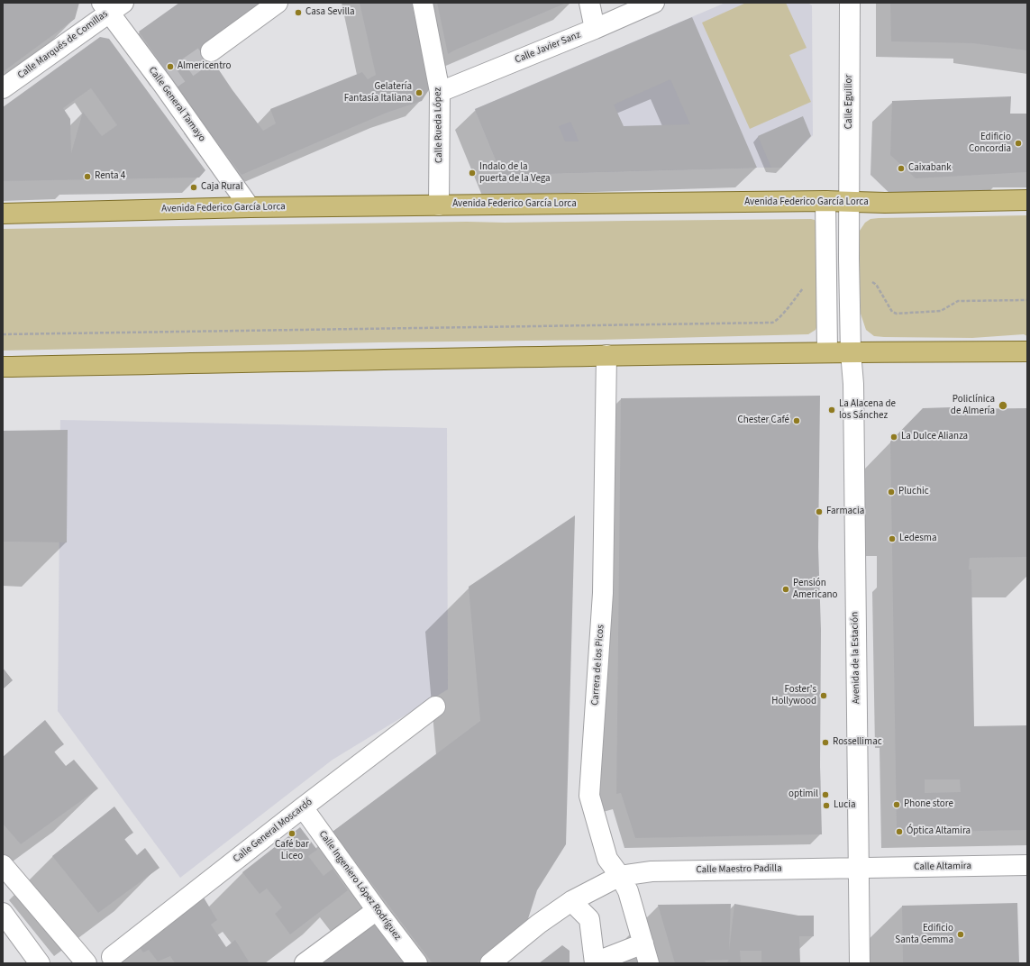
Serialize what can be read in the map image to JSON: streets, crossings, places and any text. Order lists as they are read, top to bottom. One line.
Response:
{"streets":{"main road":["Avenida Federico García Lorca"],"street":["Calle Marqués de Comillas","Calle Javier Sanz","Calle Eguilior","Calle General Tamayo","Calle Rueda López","Avenida de la Estación","Carrera de los Picos","Calle General Moscardó","Calle Altamira","Calle Maestro Padilla","Calle Ingeniero López Rodríguez"]},"crossings":[["Calle Marqués de Comillas","Calle General Tamayo"],["Calle Javier Sanz","Calle Rueda López"],["Calle Eguilior","Avenida Federico García Lorca"],["Calle Eguilior","Avenida de la Estación"],["Calle General Tamayo","Avenida Federico García Lorca"],["Calle Rueda López","Avenida Federico García Lorca"],["Avenida de la Estación","Calle Altamira"],["Avenida de la Estación","Calle Maestro Padilla"],["Carrera de los Picos","Calle Maestro Padilla"],["Calle General Moscardó","Calle Ingeniero López Rodríguez"],["Calle Altamira","Calle Maestro Padilla"]],"places":["Casa Sevilla","Almericentro","Gelatería Fantasía Italiana","Edificio Concordia","Caixabank","Indalo de la puerta de la Vega","Renta 4","Caja Rural","Policlínica de Almería","La Alacena de los Sánchez","Chester Café","La Dulce Alianza","Pluchic","Farmacia","Ledesma","Pensión Americano","Foster's Hollywood","Rossellimac","optimil","Phone store","Lucia","Óptica Altamira","Café bar Liceo","Edificio Santa Gemma"]}
